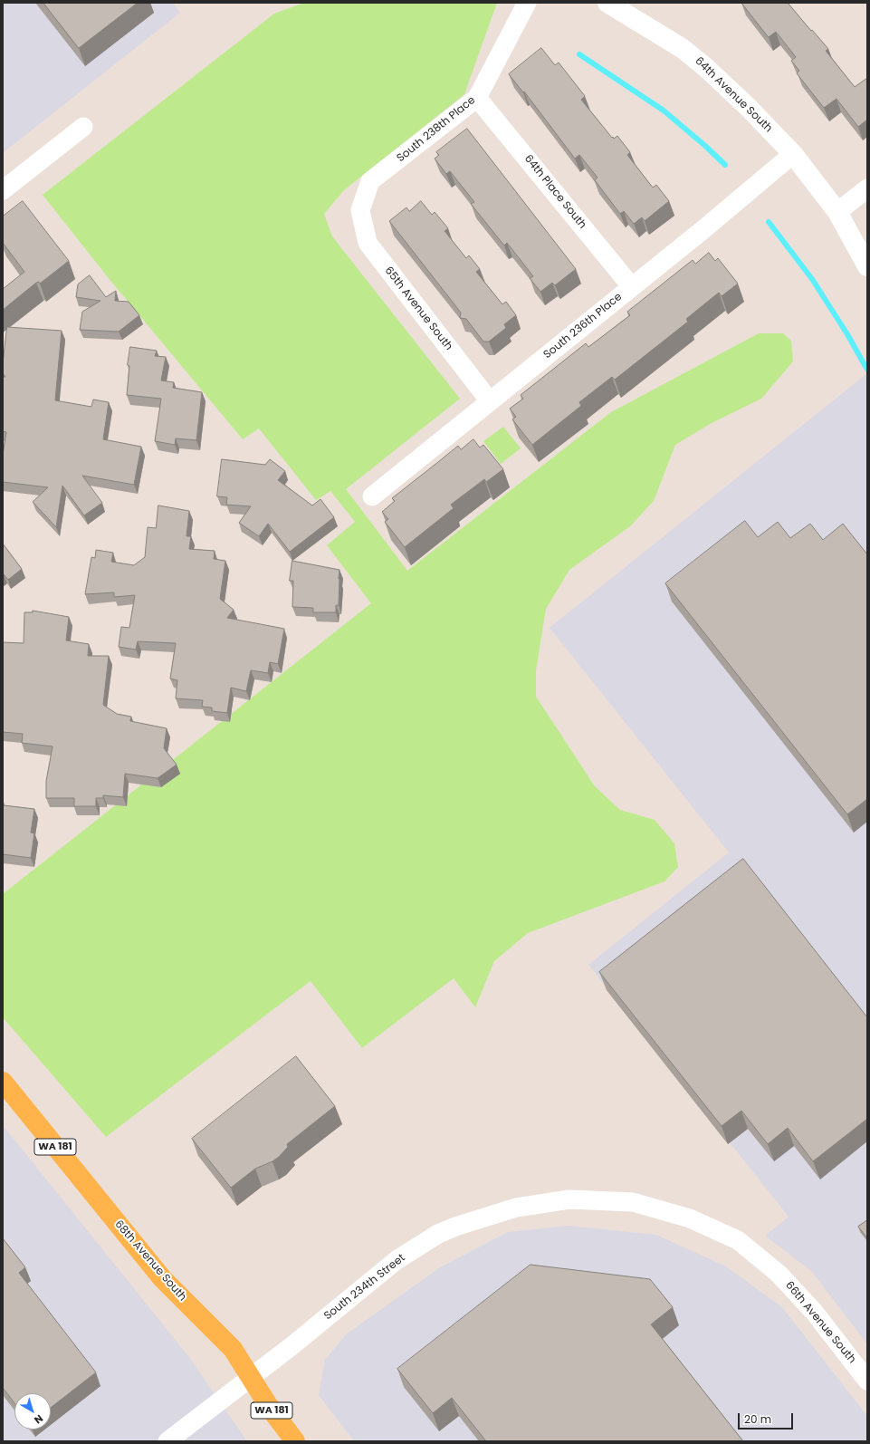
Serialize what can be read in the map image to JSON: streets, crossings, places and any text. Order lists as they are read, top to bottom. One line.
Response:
{"streets":{"main road":["WA 181","68th Avenue South"],"street":["64th Avenue South","South 238th Place","64th Place South","65th Avenue South","South 236th Place","South 234th Street","66th Avenue South"]},"crossings":[["64th Avenue South","South 236th Place"],["South 238th Place","64th Place South"],["South 238th Place","65th Avenue South"],["64th Place South","South 236th Place"],["65th Avenue South","South 236th Place"],["68th Avenue South","South 234th Street"],["South 234th Street","66th Avenue South"]],"scale_bar":"20 m","north":"bottom right"}
